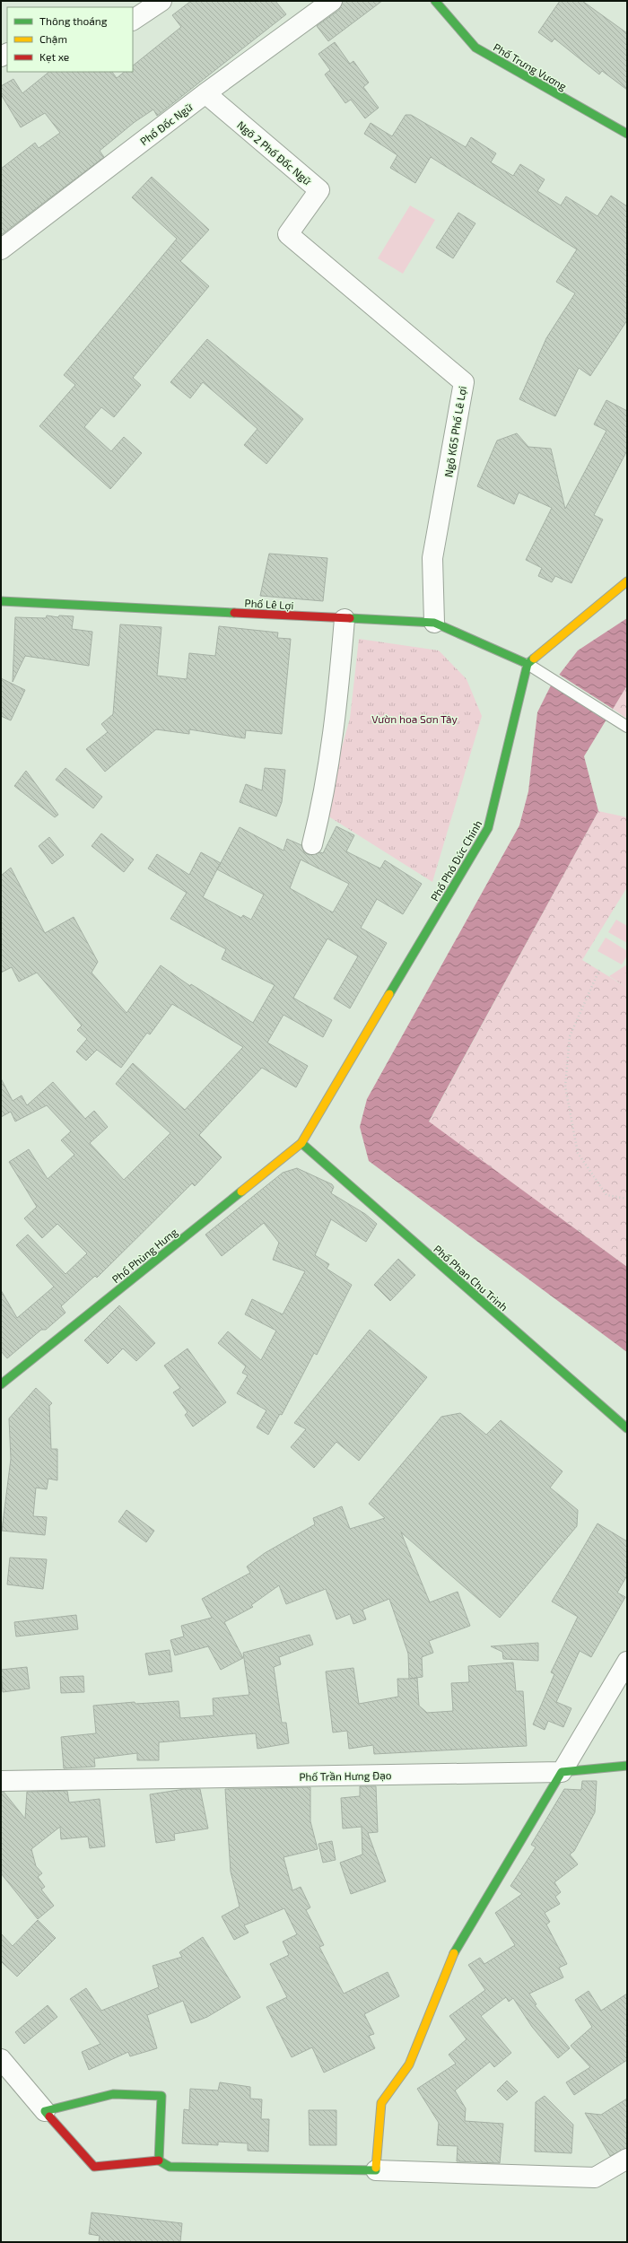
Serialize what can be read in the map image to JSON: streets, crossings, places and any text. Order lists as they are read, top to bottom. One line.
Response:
{"streets":{"street":["Phố Trưng Vương","Phố Đốc Ngữ","Ngõ 2 Phố Đốc Ngữ","Ngõ K65 Phố Lê Lợi","Phố Lê Lợi","Phố Phó Đức Chính","Phố Phùng Hưng","Phố Phan Chu Trinh","Phố Trần Hưng Đạo"]},"crossings":[["Phố Đốc Ngữ","Ngõ 2 Phố Đốc Ngữ"],["Ngõ 2 Phố Đốc Ngữ","Ngõ K65 Phố Lê Lợi"],["Ngõ K65 Phố Lê Lợi","Phố Lê Lợi"],["Phố Lê Lợi","Phố Phó Đức Chính"],["Phố Phó Đức Chính","Phố Phùng Hưng"],["Phố Phó Đức Chính","Phố Phan Chu Trinh"],["Phố Phùng Hưng","Phố Phan Chu Trinh"]],"parks":["Vườn hoa Sơn Tây"],"legend":["Thông thoáng","Chậm","Kẹt xe"]}
